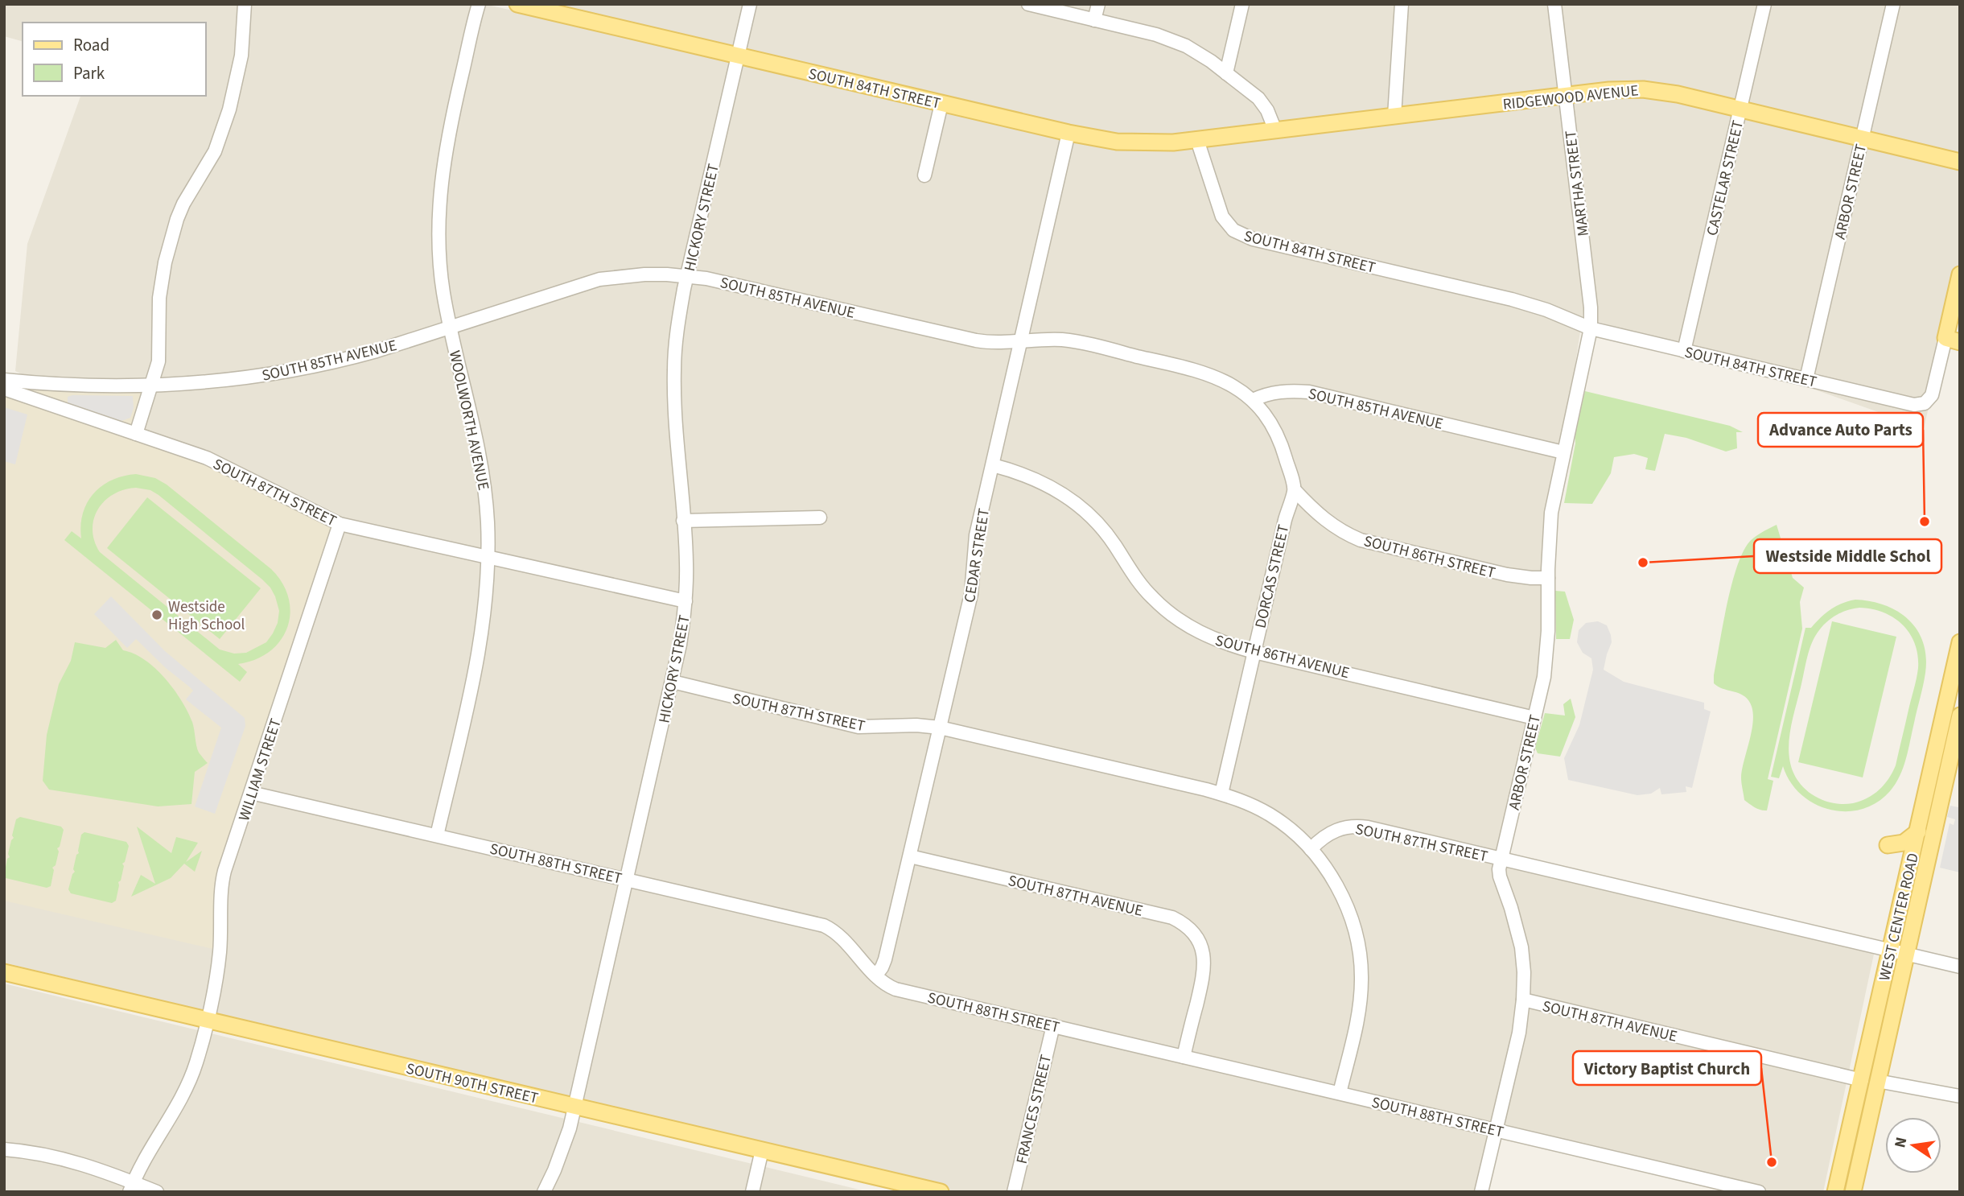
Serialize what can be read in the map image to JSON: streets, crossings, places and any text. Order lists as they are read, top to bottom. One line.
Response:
{"streets":{"main road":["SOUTH 84TH STREET","RIDGEWOOD AVENUE","WEST CENTER ROAD","SOUTH 90TH STREET"],"street":["CASTELAR STREET","MARTHA STREET","ARBOR STREET","HICKORY STREET","SOUTH 85TH AVENUE","WOOLWORTH AVENUE","SOUTH 87TH STREET","CEDAR STREET","SOUTH 86TH STREET","DORCAS STREET","SOUTH 86TH AVENUE","WILLIAM STREET","SOUTH 88TH STREET","SOUTH 87TH AVENUE","FRANCES STREET"]},"crossings":[["SOUTH 84TH STREET","RIDGEWOOD AVENUE"],["SOUTH 84TH STREET","CASTELAR STREET"],["SOUTH 84TH STREET","MARTHA STREET"],["SOUTH 84TH STREET","ARBOR STREET"],["SOUTH 84TH STREET","HICKORY STREET"],["SOUTH 84TH STREET","CEDAR STREET"],["RIDGEWOOD AVENUE","CASTELAR STREET"],["RIDGEWOOD AVENUE","MARTHA STREET"],["RIDGEWOOD AVENUE","ARBOR STREET"],["MARTHA STREET","ARBOR STREET"],["ARBOR STREET","SOUTH 85TH AVENUE"],["ARBOR STREET","SOUTH 87TH STREET"],["ARBOR STREET","SOUTH 86TH STREET"],["ARBOR STREET","SOUTH 86TH AVENUE"],["ARBOR STREET","SOUTH 88TH STREET"],["ARBOR STREET","SOUTH 87TH AVENUE"],["HICKORY STREET","SOUTH 85TH AVENUE"],["HICKORY STREET","SOUTH 87TH STREET"],["HICKORY STREET","SOUTH 88TH STREET"],["HICKORY STREET","SOUTH 90TH STREET"],["SOUTH 85TH AVENUE","WOOLWORTH AVENUE"],["SOUTH 85TH AVENUE","CEDAR STREET"],["WOOLWORTH AVENUE","SOUTH 87TH STREET"],["WOOLWORTH AVENUE","SOUTH 88TH STREET"],["SOUTH 87TH STREET","CEDAR STREET"],["SOUTH 87TH STREET","DORCAS STREET"],["SOUTH 87TH STREET","WILLIAM STREET"],["SOUTH 87TH STREET","WEST CENTER ROAD"],["CEDAR STREET","SOUTH 86TH AVENUE"],["CEDAR STREET","SOUTH 88TH STREET"],["CEDAR STREET","SOUTH 87TH AVENUE"],["SOUTH 86TH STREET","DORCAS STREET"],["DORCAS STREET","SOUTH 86TH AVENUE"],["WILLIAM STREET","SOUTH 88TH STREET"],["WILLIAM STREET","SOUTH 90TH STREET"],["SOUTH 88TH STREET","SOUTH 87TH AVENUE"],["SOUTH 88TH STREET","FRANCES STREET"],["SOUTH 87TH AVENUE","WEST CENTER ROAD"]],"places":["Advance Auto Parts","Westside Middle Schol","Westside High School","Victory Baptist Church"],"legend":["Road","Park"],"north":"left"}
